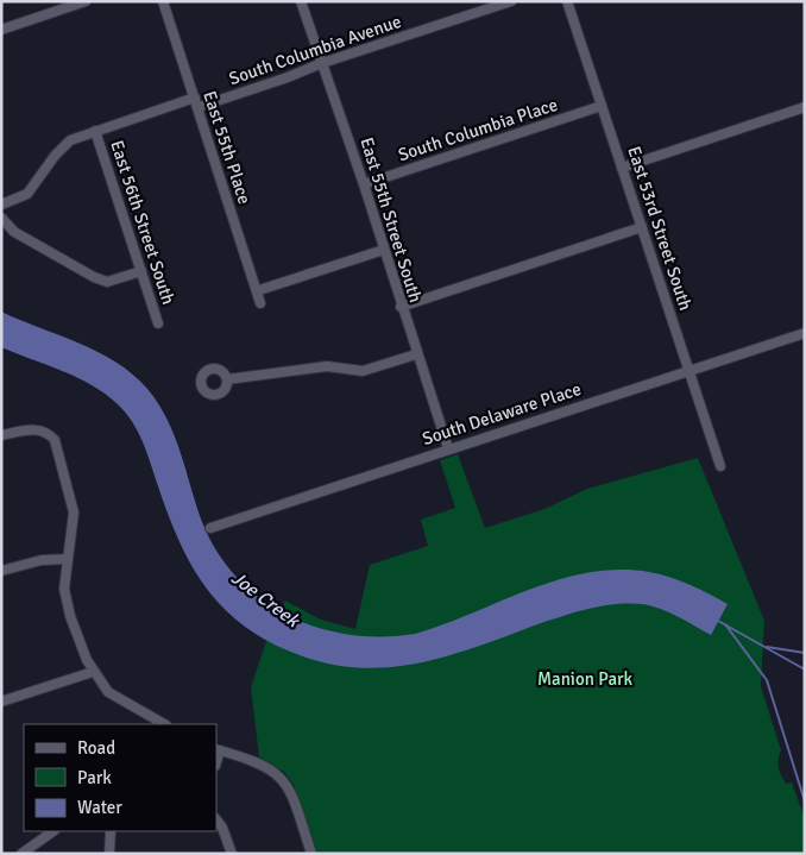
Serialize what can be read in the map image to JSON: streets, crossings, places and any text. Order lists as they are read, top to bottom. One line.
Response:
{"streets":{"street":["South Columbia Avenue","South Columbia Place","East 55th Place","East 55th Street South","East 56th Street South","East 53rd Street South","South Delaware Place"]},"crossings":[["South Columbia Avenue","East 55th Place"],["South Columbia Avenue","East 55th Street South"],["South Columbia Place","East 55th Street South"],["South Columbia Place","East 53rd Street South"],["East 55th Street South","South Delaware Place"],["East 53rd Street South","South Delaware Place"]],"water":["Joe Creek"],"parks":["Manion Park"],"legend":["Road","Park","Water"]}
